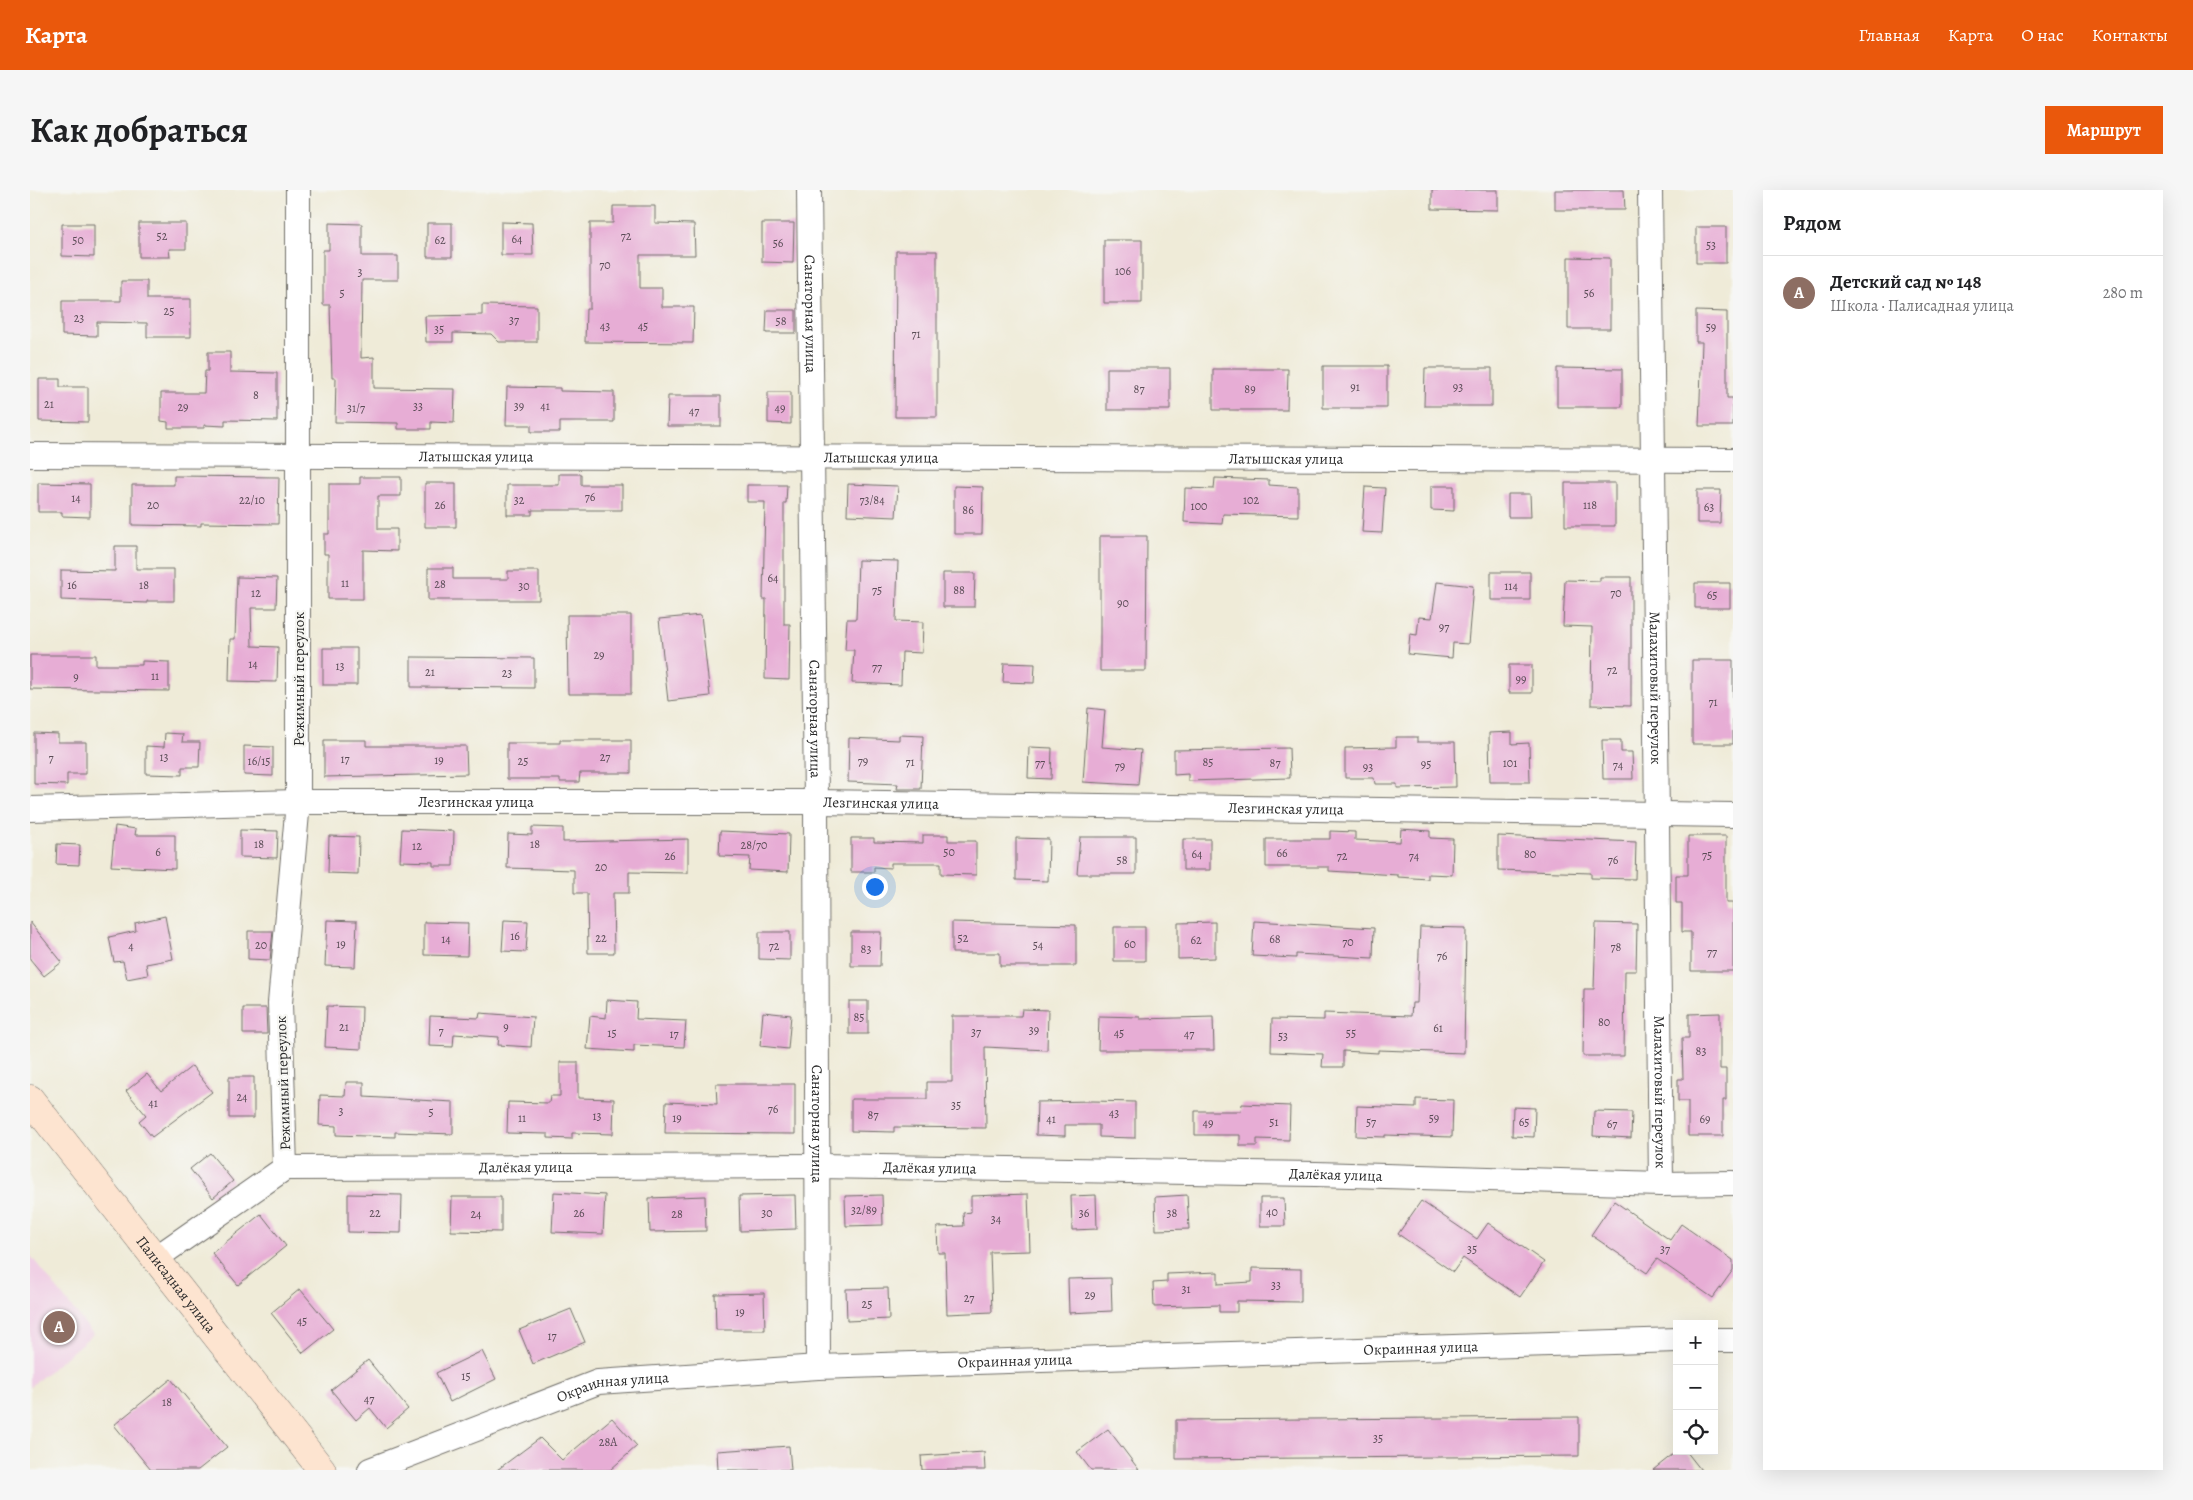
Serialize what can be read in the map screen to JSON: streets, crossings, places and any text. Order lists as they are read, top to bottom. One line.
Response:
{"streets":{"street":["Санаторная улица","Латышская улица","Режимный переулок","Малахитовый переулок","Лезгинская улица","Далёкая улица","Палисадная улица","Окраинная улица"]},"crossings":[["Санаторная улица","Латышская улица"],["Санаторная улица","Лезгинская улица"],["Санаторная улица","Далёкая улица"],["Санаторная улица","Окраинная улица"],["Латышская улица","Режимный переулок"],["Латышская улица","Малахитовый переулок"],["Режимный переулок","Лезгинская улица"],["Режимный переулок","Далёкая улица"],["Малахитовый переулок","Лезгинская улица"],["Малахитовый переулок","Далёкая улица"]],"house_numbers":["52","72","64","50","62","56","53","70","106","3","5","56","25","23","37","58","43","45","59","35","71","91","93","87","89","8","21","33","39","41","29","31/7","49","47","76","14","22/10","32","73/84","102","20","26","118","100","63","86","64","11","28","16","18","30","114","75","88","12","70","65","90","97","29","14","13","77","72","21","23","11","9","99","71","13","27","7","17","19","16/15","25","79","71","85","77","87","101","95","74","79","93","18","18","28/70","12","6","50","66","64","80","75","26","72","74","58","76","20","16","22","52","14","68","62","70","19","60","20","54","4","72","78","83","77","76","85","80","21","9","61","39","7","37","15","45","55","17","47","53","83","24","41","35","76","3","5","43","87","13","11","19","59","41","69","51","57","65","49","67","32/89","40","22","26","30","36","38","24","28","34","35","37","33","31","29","27","25","19","45","17","15","47","18","35","28А"],"page":{"header":"Карта","nav":["Главная","Карта","О нас","Контакты"],"title":"Как добраться","buttons":"Маршрут","heading":"Рядом","list":[{"mark":"A","name":"Детский сад № 148","note":"Школа · Палисадная улица","value":"280 m"}],"pins":"A","map_buttons":["+","−"]}}
